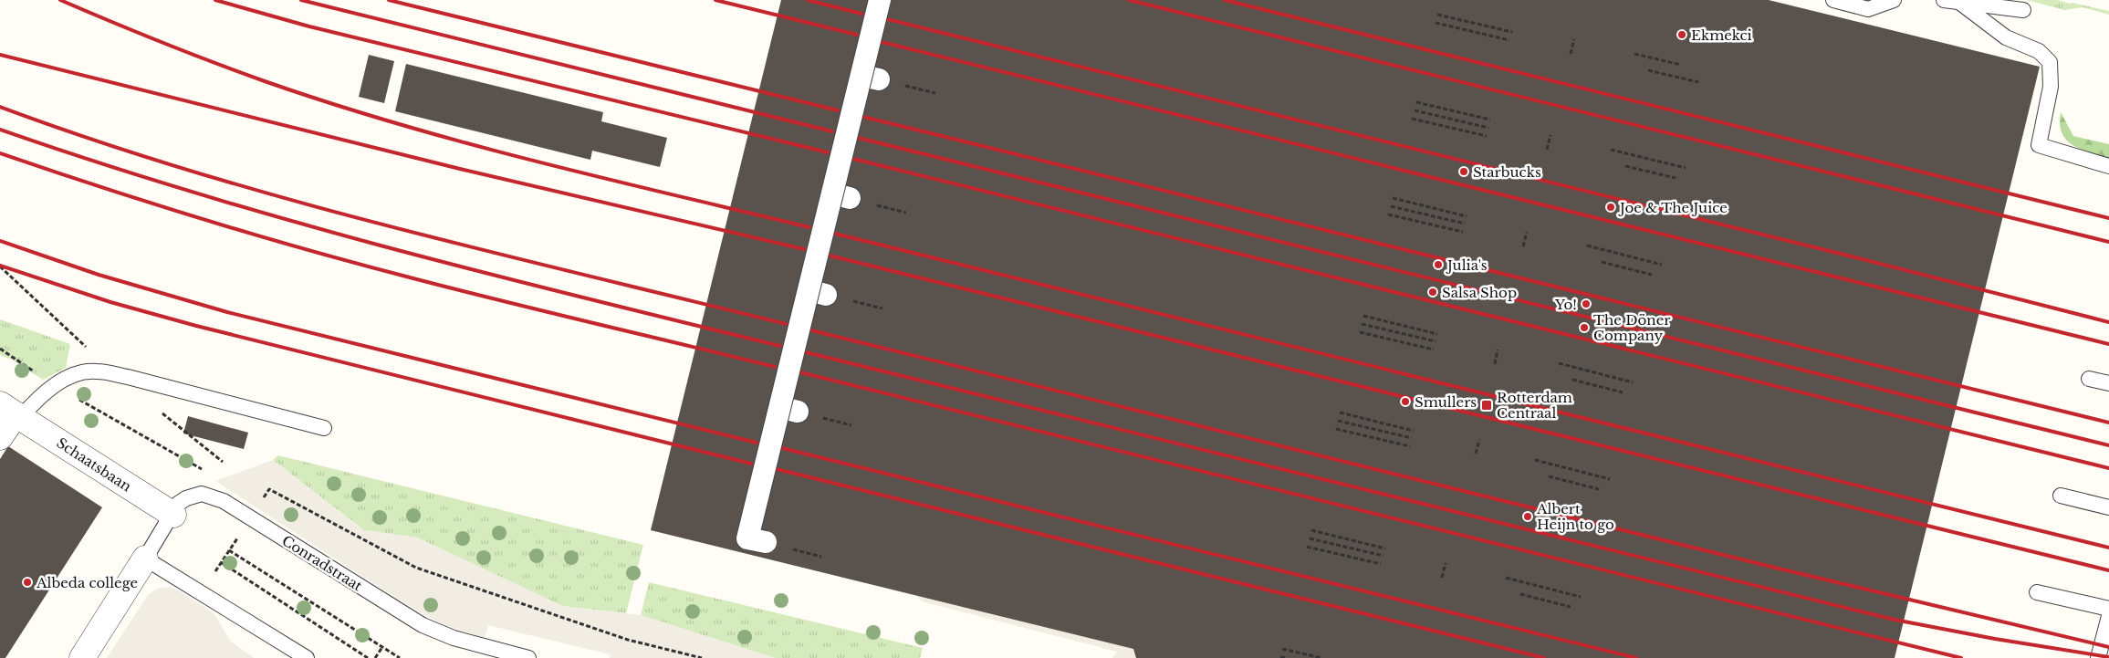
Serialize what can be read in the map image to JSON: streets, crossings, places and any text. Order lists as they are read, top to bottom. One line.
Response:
{"streets":{"street":["Schaatsbaan","Conradstraat"]},"crossings":[["Schaatsbaan","Conradstraat"]],"places":{"other":["Ekmekci","Starbucks","Joe & The Juice","Julia's","Salsa Shop","Yo!","The Döner Company","Smullers","Albert Heijn to go","Albeda college"],"transit":["Rotterdam Centraal"]}}
